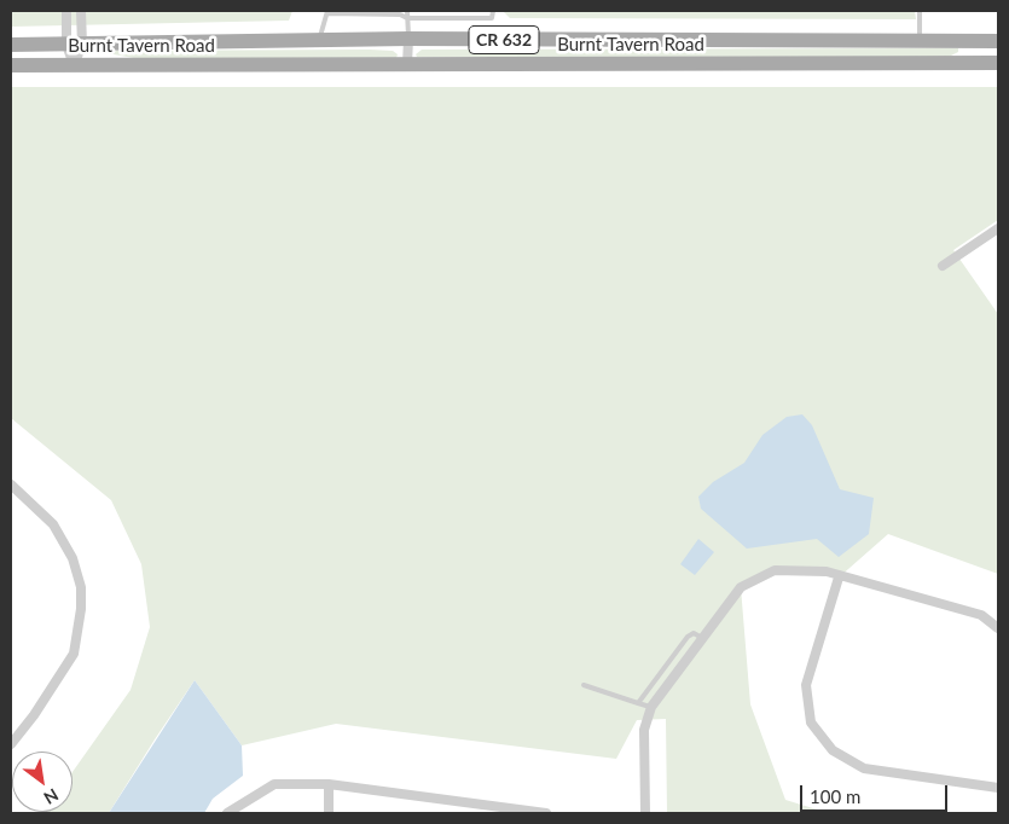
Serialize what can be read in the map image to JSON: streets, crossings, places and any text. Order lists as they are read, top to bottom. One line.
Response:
{"streets":{"main road":["CR 632","Burnt Tavern Road"]},"scale_bar":"100 m","north":"bottom right"}
